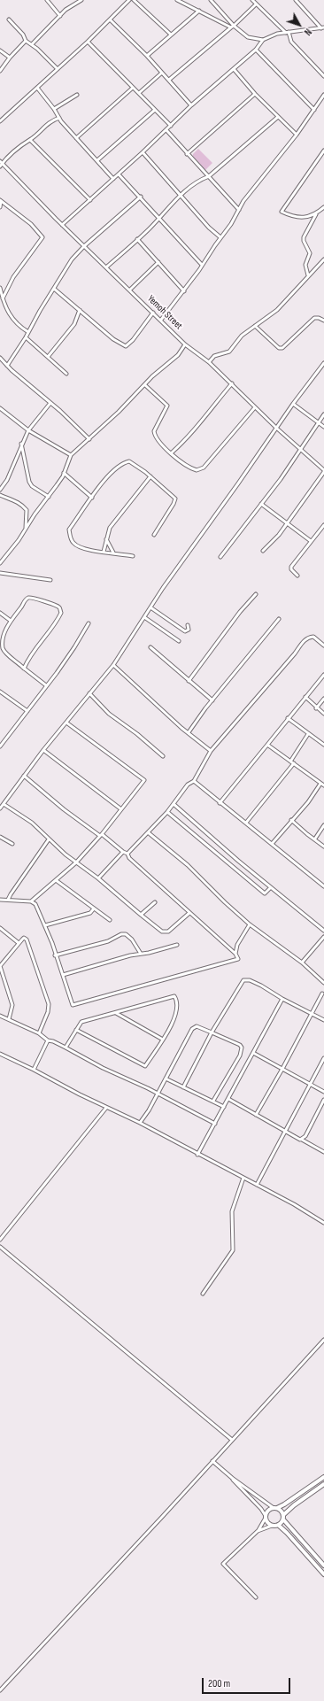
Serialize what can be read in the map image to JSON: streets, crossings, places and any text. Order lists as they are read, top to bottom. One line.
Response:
{"streets":{"street":["Yemoh Street"]},"scale_bar":"200 m","north":"bottom right"}
